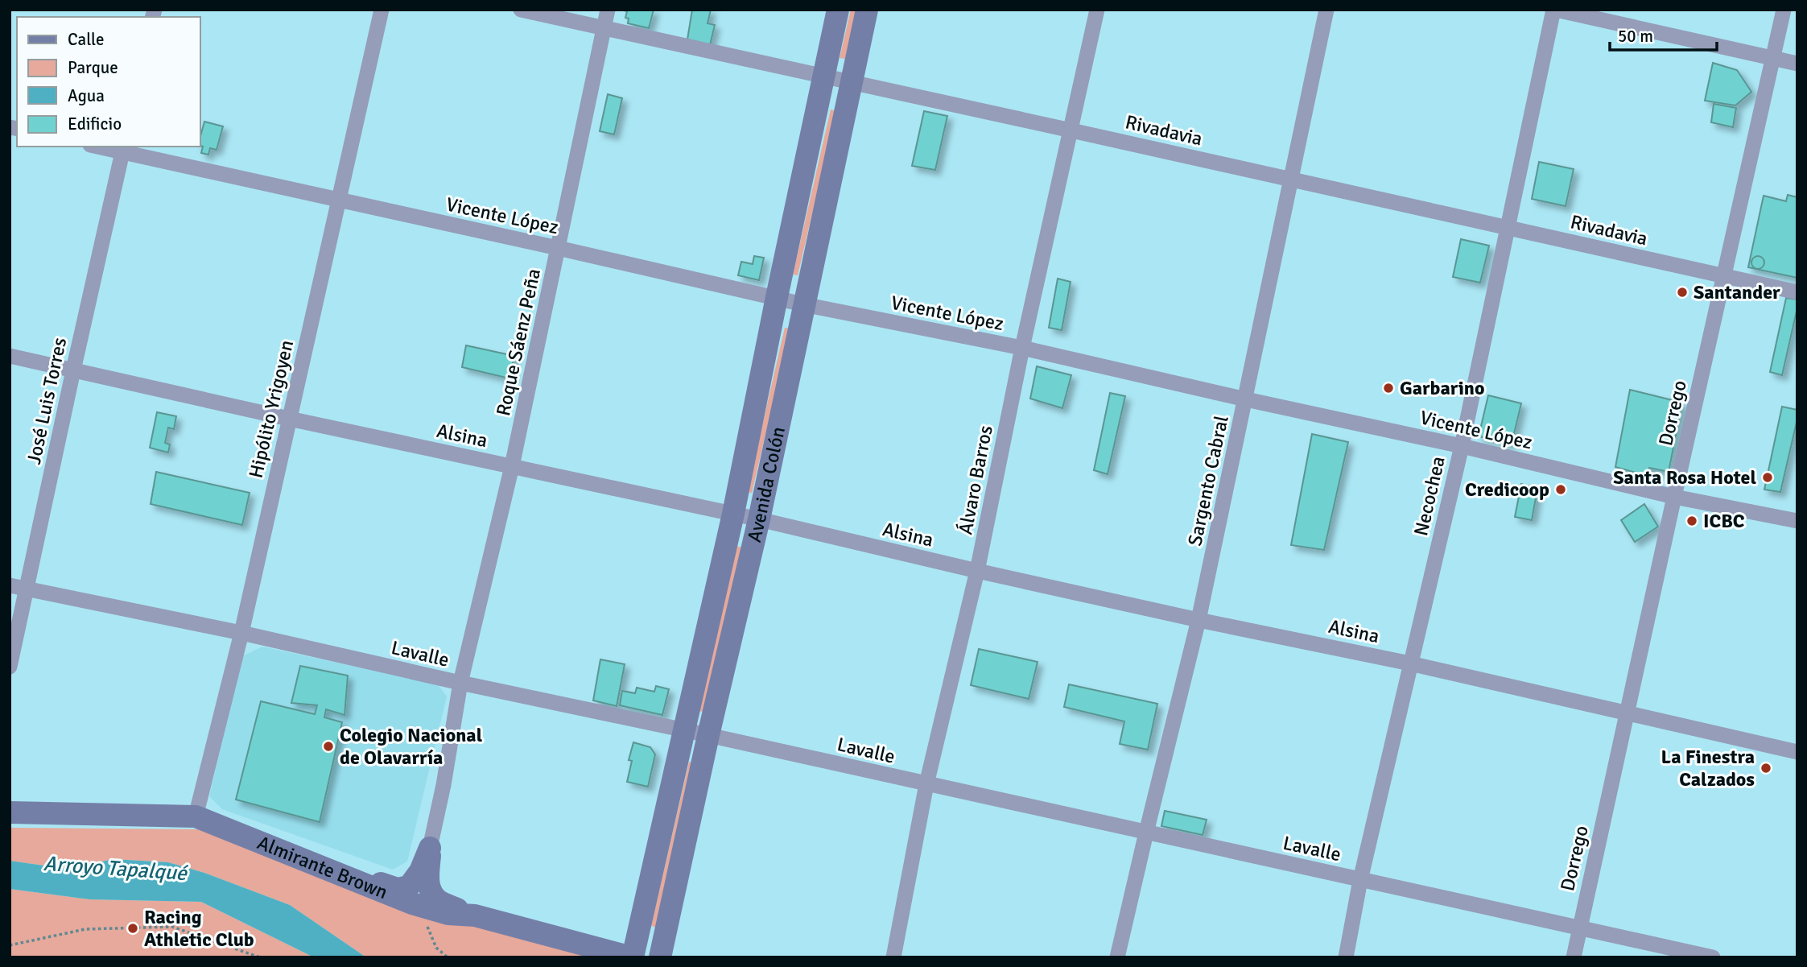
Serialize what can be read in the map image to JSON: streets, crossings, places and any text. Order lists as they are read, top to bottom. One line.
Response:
{"streets":{"main road":["Avenida Colón","Almirante Brown"],"street":["Rivadavia","Vicente López","Roque Sáenz Peña","José Luis Torres","Hipólito Yrigoyen","Dorrego","Alsina","Álvaro Barros","Sargento Cabral","Necochea","Lavalle"]},"crossings":[["Rivadavia","Roque Sáenz Peña"],["Rivadavia","Dorrego"],["Rivadavia","Álvaro Barros"],["Rivadavia","Sargento Cabral"],["Rivadavia","Avenida Colón"],["Rivadavia","Necochea"],["Vicente López","Roque Sáenz Peña"],["Vicente López","José Luis Torres"],["Vicente López","Hipólito Yrigoyen"],["Vicente López","Dorrego"],["Vicente López","Álvaro Barros"],["Vicente López","Sargento Cabral"],["Vicente López","Avenida Colón"],["Vicente López","Necochea"],["Roque Sáenz Peña","Alsina"],["Roque Sáenz Peña","Lavalle"],["José Luis Torres","Alsina"],["José Luis Torres","Lavalle"],["Hipólito Yrigoyen","Alsina"],["Hipólito Yrigoyen","Lavalle"],["Hipólito Yrigoyen","Almirante Brown"],["Dorrego","Alsina"],["Dorrego","Lavalle"],["Alsina","Álvaro Barros"],["Alsina","Sargento Cabral"],["Alsina","Avenida Colón"],["Alsina","Necochea"],["Álvaro Barros","Lavalle"],["Sargento Cabral","Lavalle"],["Avenida Colón","Lavalle"],["Avenida Colón","Almirante Brown"],["Necochea","Lavalle"]],"water":["Arroyo Tapalqué"],"places":["Santander","Garbarino","Santa Rosa Hotel","Credicoop","ICBC","Colegio Nacional de Olavarría","La Finestra Calzados","Racing Athletic Club"],"legend":["Calle","Parque","Agua","Edificio"],"scale_bar":"50 m"}
